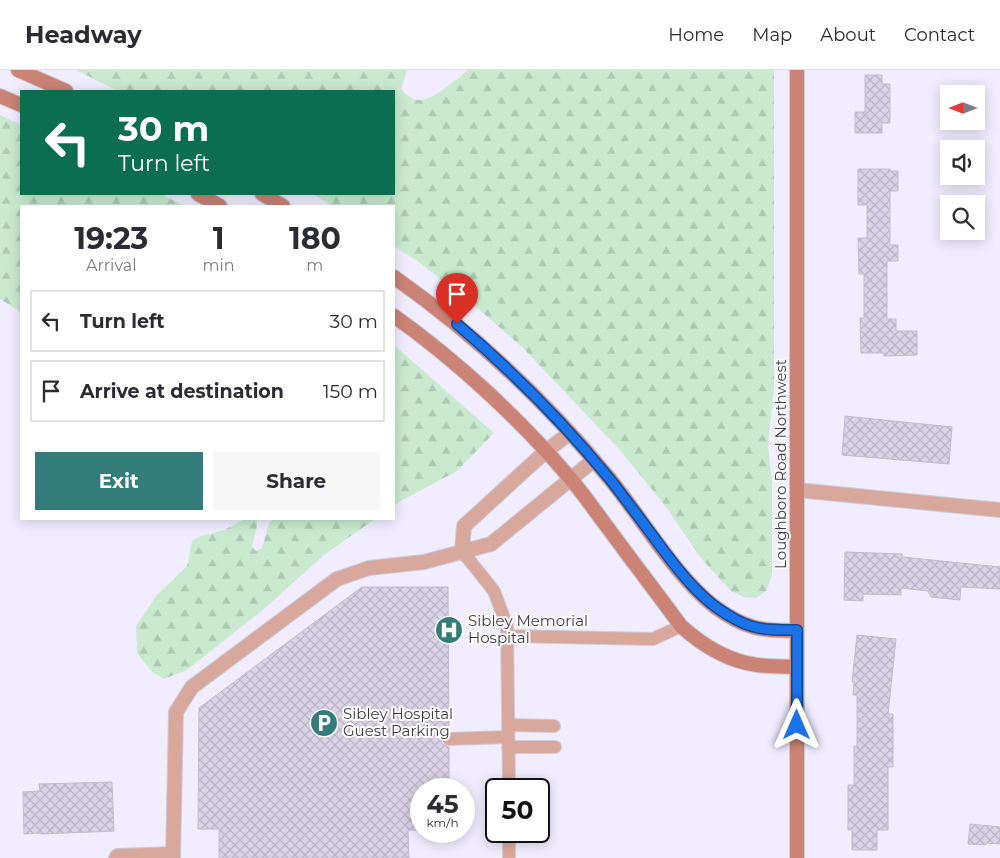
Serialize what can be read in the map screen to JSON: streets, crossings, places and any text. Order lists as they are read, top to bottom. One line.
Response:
{"streets":{"main road":["Loughboro Road Northwest"]},"places":{"hospital":["Sibley Memorial Hospital"],"parking":["Sibley Hospital Guest Parking"]},"north":"left","page":{"header":"Headway","nav":["Home","Map","About","Contact"],"turn":["30 m","Turn left"],"eta":["19:23","Arrival","1","min","180","m"],"list":[{"name":"Turn left","value":"30 m"},{"name":"Arrive at destination","value":"150 m"}],"buttons":["Exit","Share"],"speed":"45 km/h","limit":"50"}}
